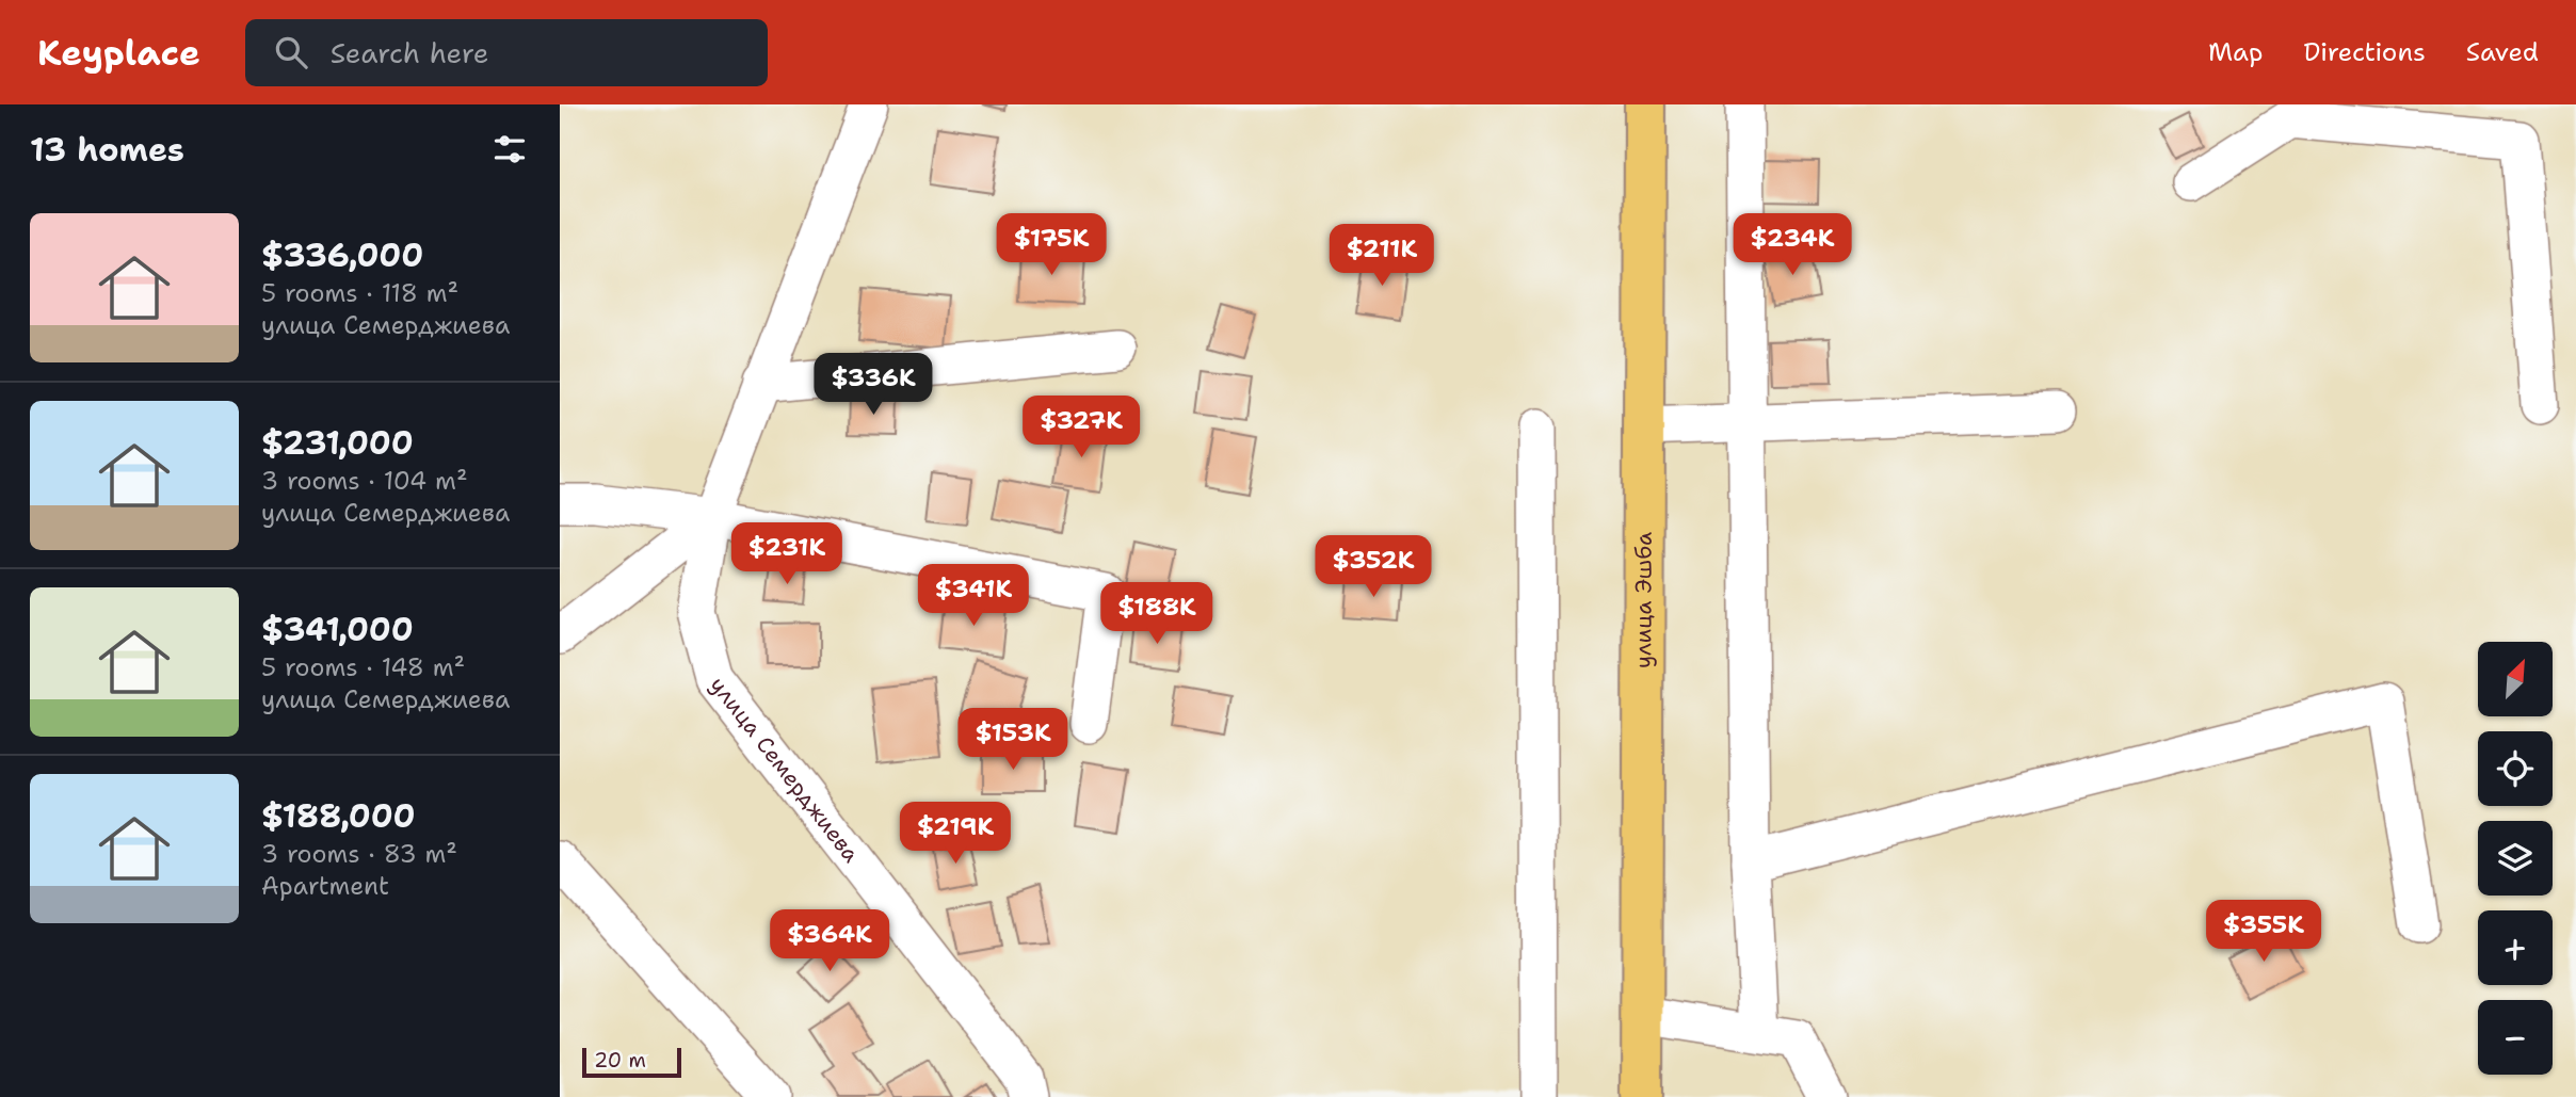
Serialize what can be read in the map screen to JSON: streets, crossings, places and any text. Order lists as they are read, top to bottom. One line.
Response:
{"streets":{"highway":["улица Эшба"],"street":["улица Семерджиева"]},"scale_bar":"20 m","north":"top right","page":{"header":"Keyplace","search":"Search here","nav":["Map","Directions","Saved"],"heading":"13 homes","list":[{"name":"$336,000","note":"5 rooms · 118 m² · улица Семерджиева"},{"name":"$231,000","note":"3 rooms · 104 m² · улица Семерджиева"},{"name":"$341,000","note":"5 rooms · 148 m² · улица Семерджиева"},{"name":"$188,000","note":"3 rooms · 83 m² · Apartment"}],"price":["$175K","$234K","$211K","$336K","$327K","$231K","$352K","$341K","$188K","$153K","$219K","$355K","$364K"],"map_buttons":["+","−"],"scale":"20 m"}}
